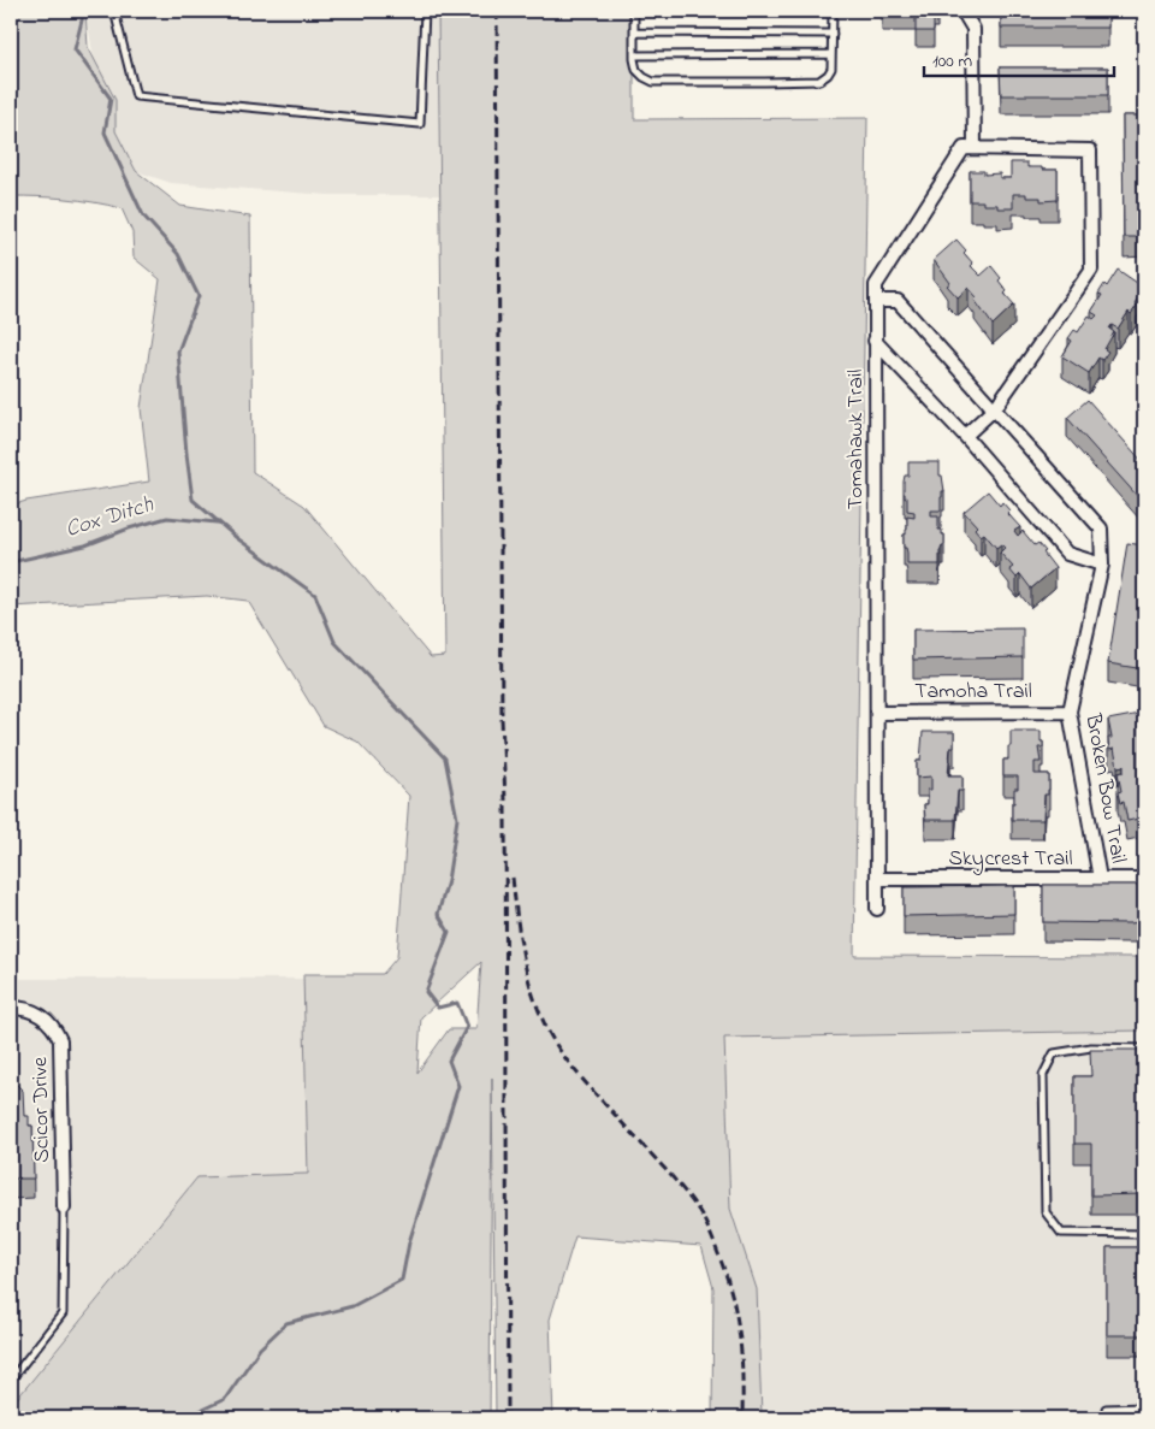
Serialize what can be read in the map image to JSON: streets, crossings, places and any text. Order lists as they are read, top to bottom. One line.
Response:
{"streets":{"street":["Tomahawk Trail","Tamoha Trail","Broken Bow Trail","Skycrest Trail","Scicor Drive"]},"crossings":[["Tomahawk Trail","Tamoha Trail"],["Tomahawk Trail","Broken Bow Trail"],["Tomahawk Trail","Skycrest Trail"],["Tamoha Trail","Broken Bow Trail"],["Broken Bow Trail","Skycrest Trail"]],"water":["Cox Ditch"],"scale_bar":"100 m"}
